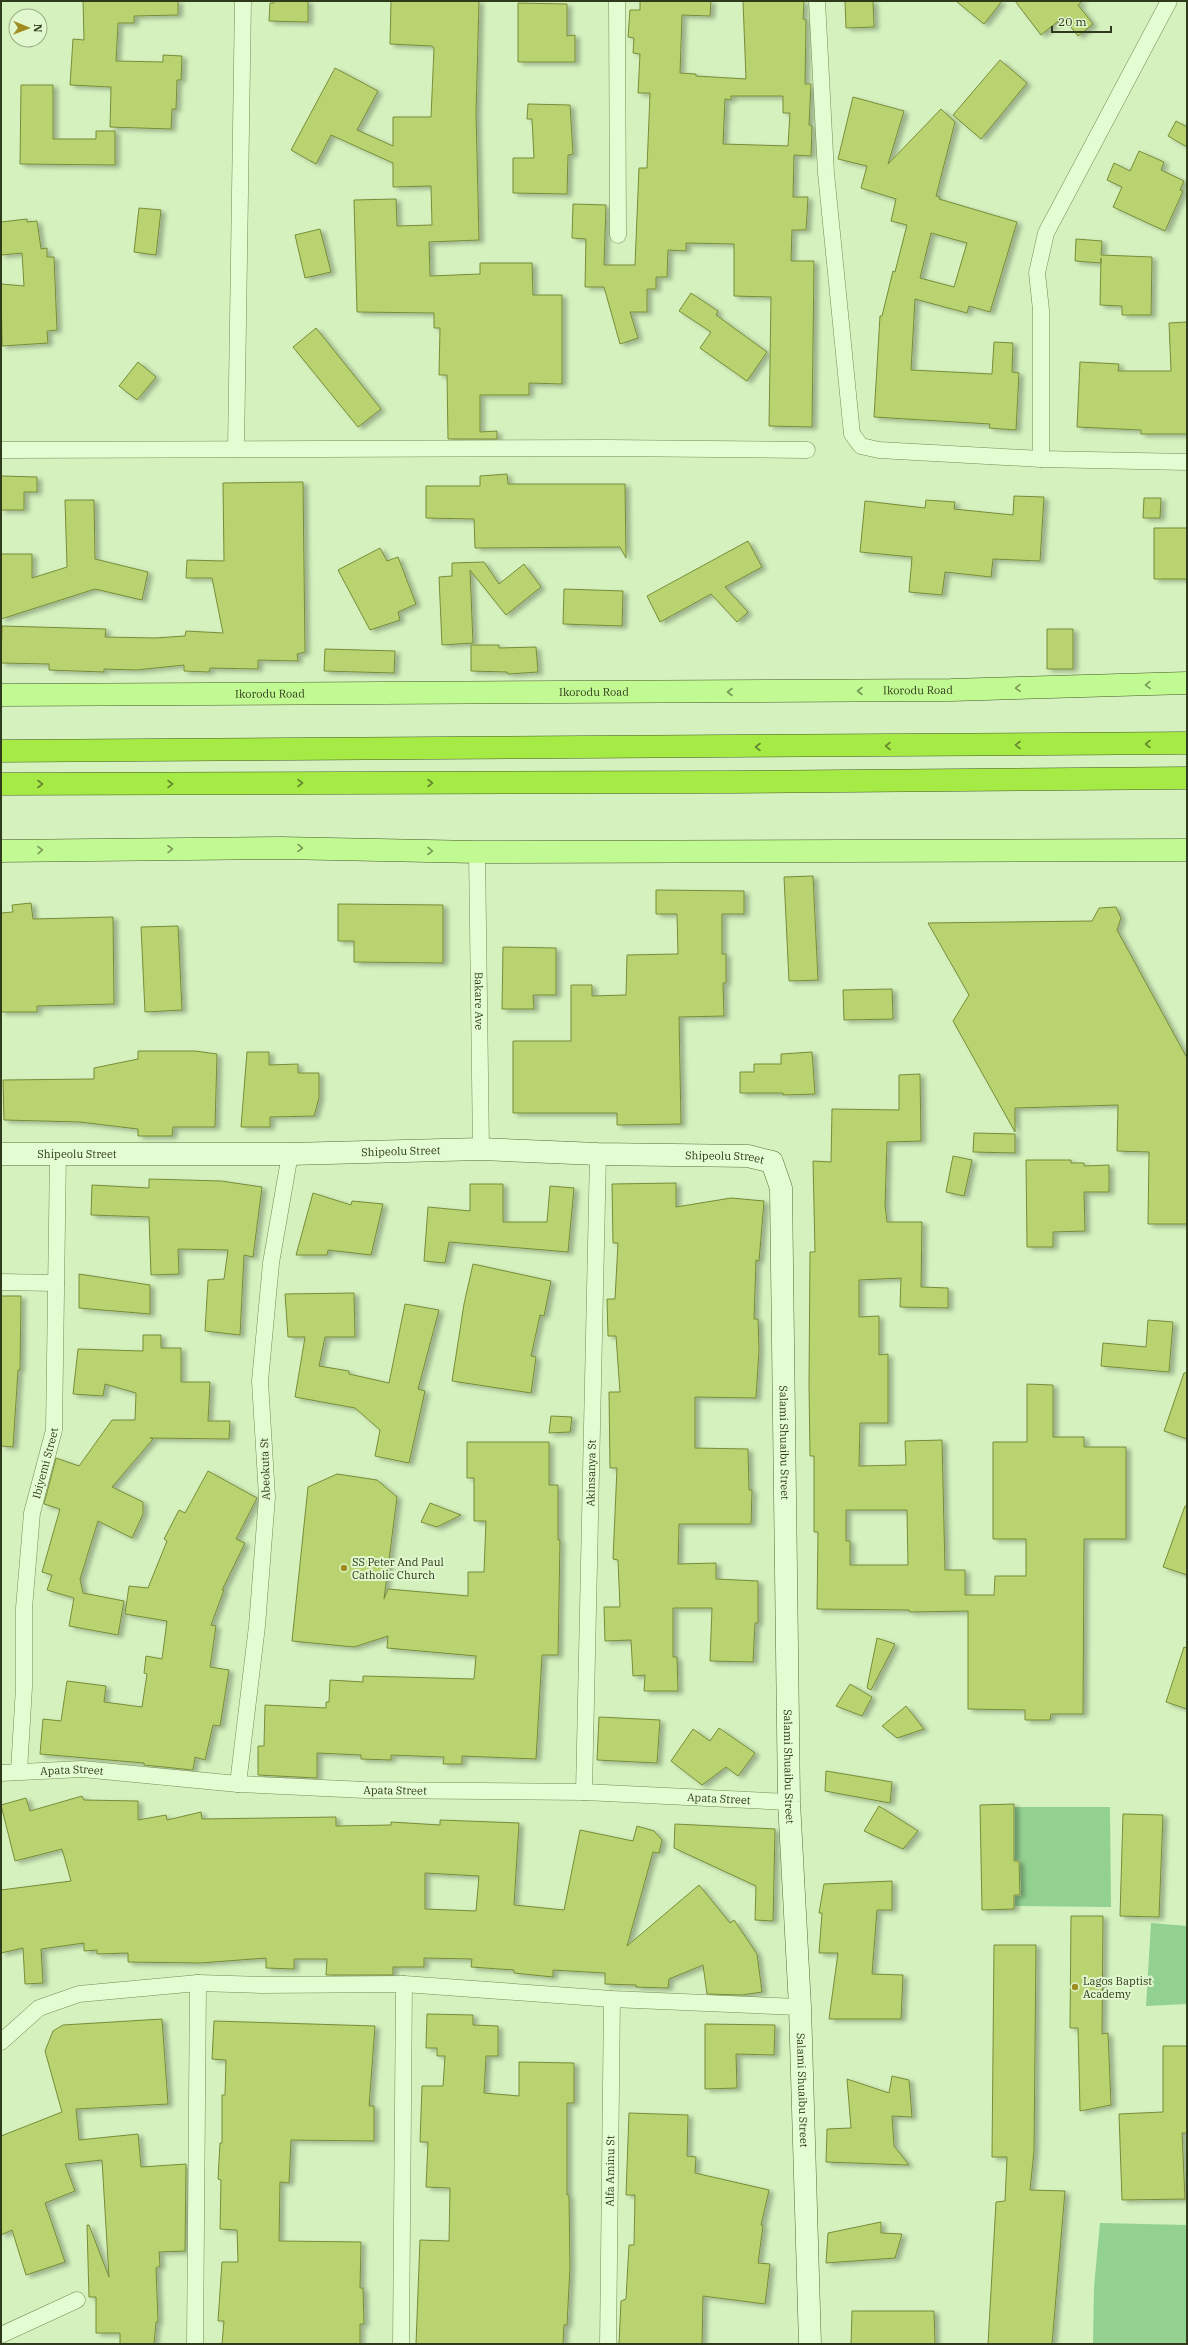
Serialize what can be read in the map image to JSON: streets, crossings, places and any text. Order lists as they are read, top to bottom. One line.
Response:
{"streets":{"main road":["Ikorodu Road"],"street":["Bakare Ave","Shipeolu Street","Salami Shuaibu Street","Ibiyemi Street","Abeokuta St","Akinsanya St","Apata Street","Alfa Aminu St"]},"crossings":[["Bakare Ave","Shipeolu Street"],["Shipeolu Street","Salami Shuaibu Street"],["Shipeolu Street","Ibiyemi Street"],["Shipeolu Street","Abeokuta St"],["Shipeolu Street","Akinsanya St"],["Salami Shuaibu Street","Apata Street"],["Ibiyemi Street","Apata Street"],["Abeokuta St","Apata Street"],["Akinsanya St","Apata Street"]],"places":["SS Peter And Paul Catholic Church","Lagos Baptist Academy"],"scale_bar":"20 m","north":"right"}
